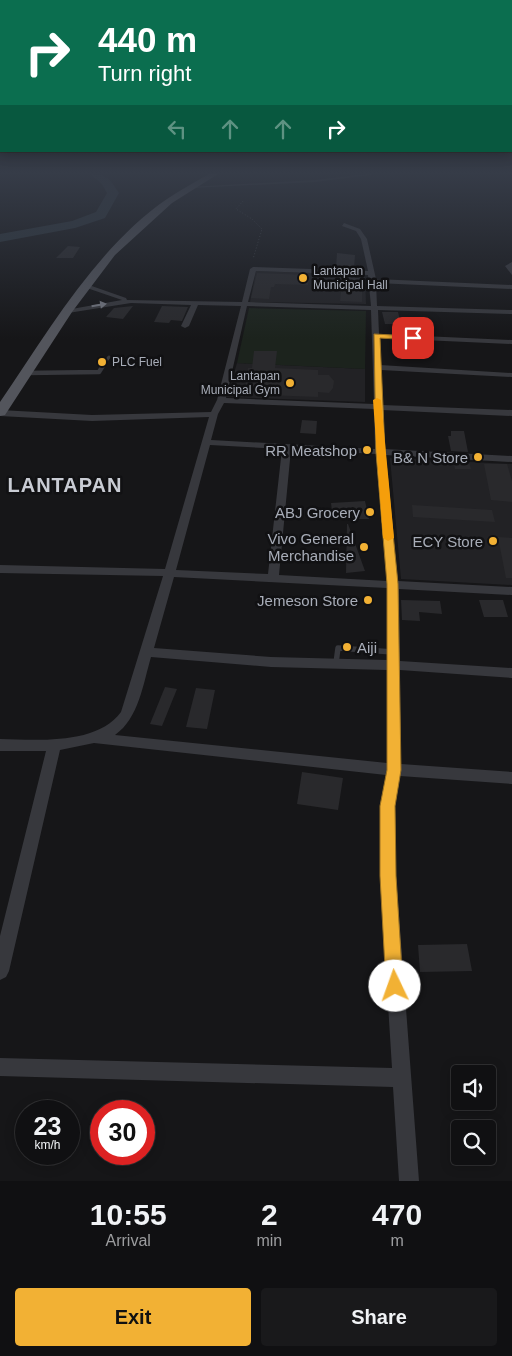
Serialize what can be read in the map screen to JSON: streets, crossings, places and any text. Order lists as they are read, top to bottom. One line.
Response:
{"districts":["LANTAPAN"],"places":["Lantapan Municipal Hall","PLC Fuel","Lantapan Municipal Gym","RR Meatshop","B& N Store","ABJ Grocery","ECY Store","Vivo General Merchandise","Jemeson Store","Aiji"],"page":{"turn":["440 m","Turn right"],"speed":"23 km/h","limit":"30","eta":["10:55","Arrival","2","min","470","m"],"buttons":["Exit","Share"]}}
